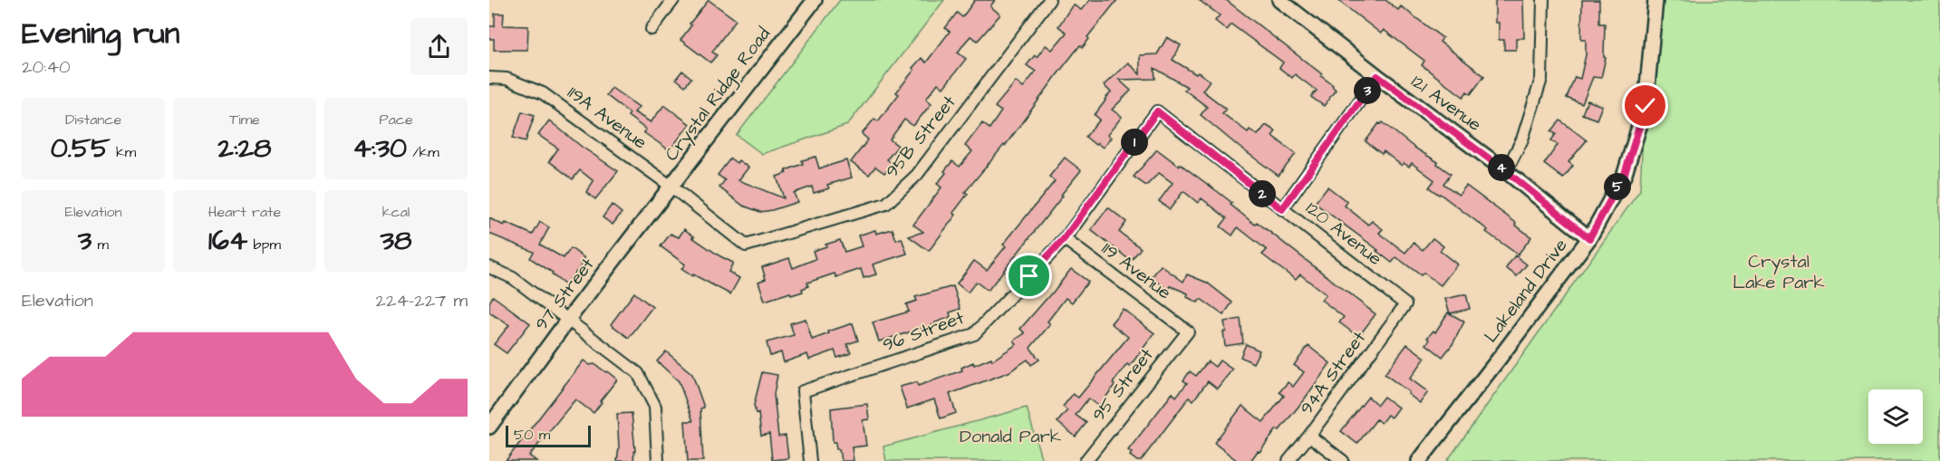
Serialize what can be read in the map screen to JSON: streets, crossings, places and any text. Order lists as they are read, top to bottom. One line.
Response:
{"streets":{"street":["Crystal Ridge Road","121 Avenue","119A Avenue","95B Street","120 Avenue","119 Avenue","Lakeland Drive","97 Street","96 Street","94A Street","95 Street"]},"crossings":[["Crystal Ridge Road","119A Avenue"],["Crystal Ridge Road","97 Street"],["121 Avenue","Lakeland Drive"],["119A Avenue","95B Street"],["119A Avenue","97 Street"],["120 Avenue","96 Street"],["120 Avenue","94A Street"],["119 Avenue","96 Street"],["119 Avenue","95 Street"]],"parks":["Crystal Lake Park","Donald Park"],"scale_bar":"50 m","page":{"heading":["Evening run","20:40"],"pins":["3","1","4","5","2"],"stats":[["Distance","0.55 km"],["Time","2:28"],["Pace","4:30 /km"],["Elevation","3 m"],["Heart rate","164 bpm"],["kcal","38"]],"chart":["Elevation","224–227 m"],"scale":"50 m"}}
